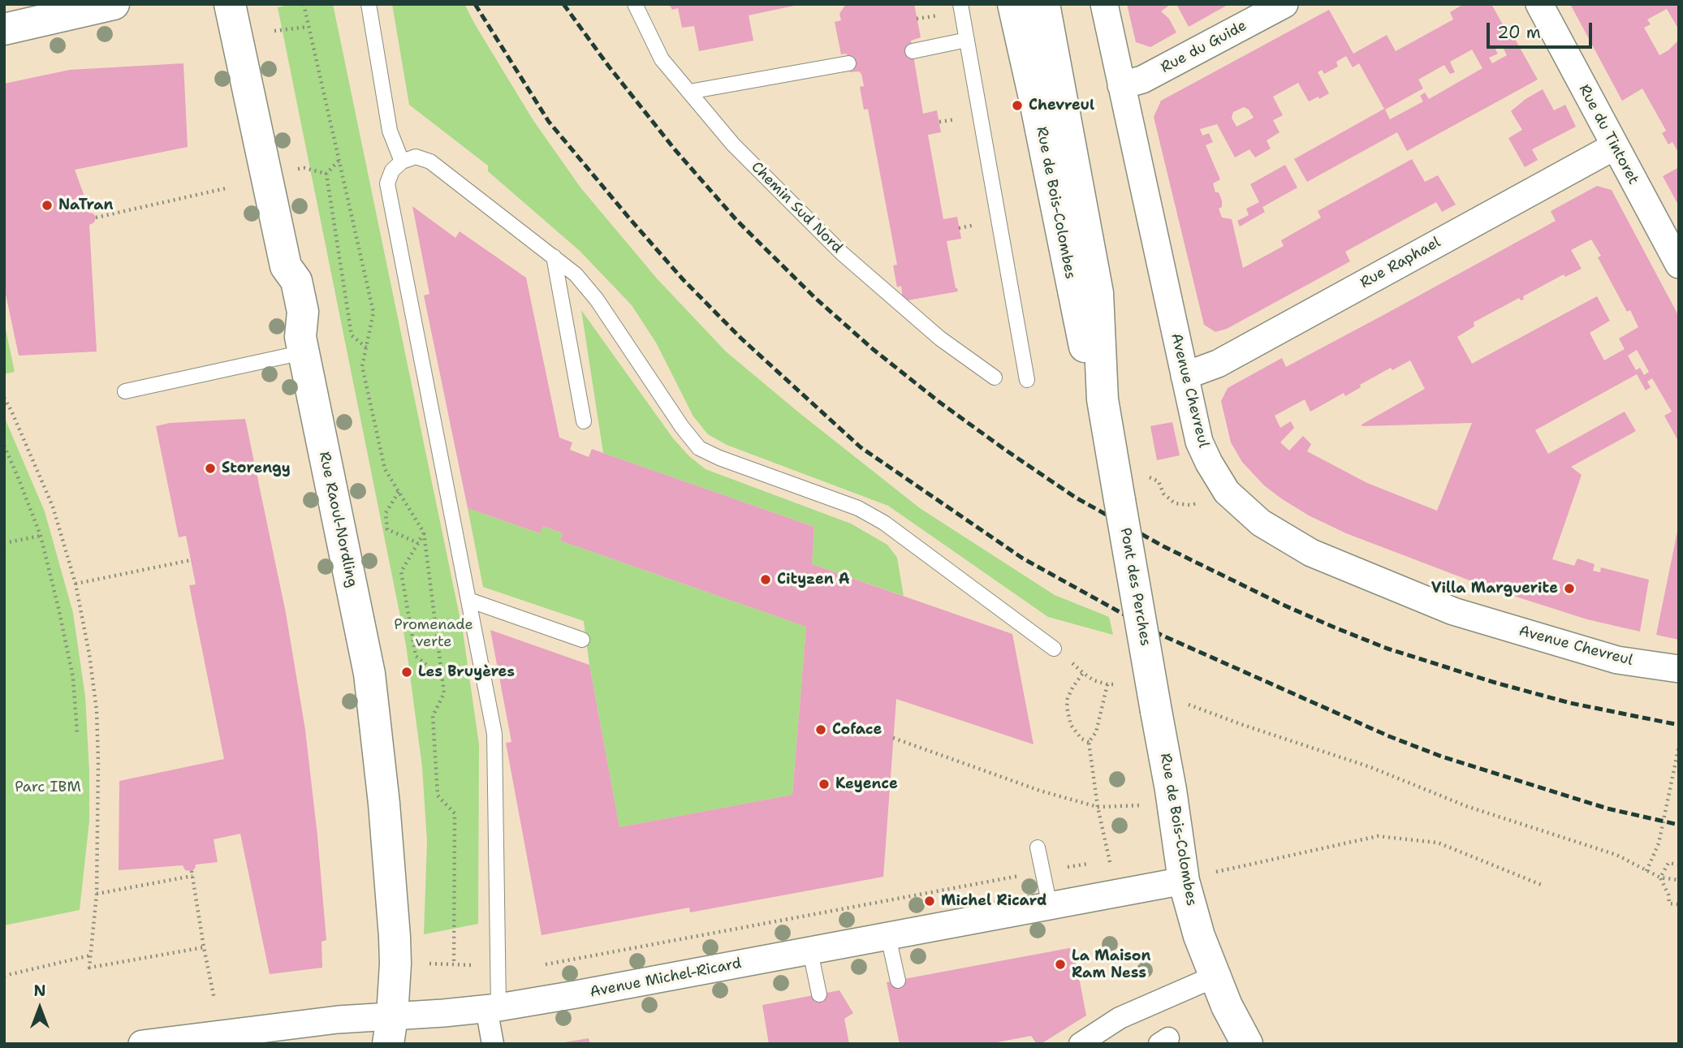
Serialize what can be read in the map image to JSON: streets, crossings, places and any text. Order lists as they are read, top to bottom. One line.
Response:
{"streets":{"main road":["Rue de Bois-Colombes","Rue Raoul-Nordling","Pont des Perches"],"street":["Rue du Guide","Rue du Tintoret","Rue Raphael","Avenue Chevreul","Avenue Michel-Ricard"],"lane":["Chemin Sud Nord"]},"crossings":[["Rue du Guide","Avenue Chevreul"],["Rue du Tintoret","Rue Raphael"],["Rue de Bois-Colombes","Pont des Perches"],["Rue de Bois-Colombes","Avenue Michel-Ricard"],["Rue Raphael","Avenue Chevreul"],["Rue Raoul-Nordling","Avenue Michel-Ricard"]],"parks":["Promenade verte","Parc IBM"],"places":["Chevreul","NaTran","Storengy","Cityzen A","Villa Marguerite","Les Bruyères","Coface","Keyence","Michel Ricard","La Maison Ram Ness"],"scale_bar":"20 m","north":"top"}
